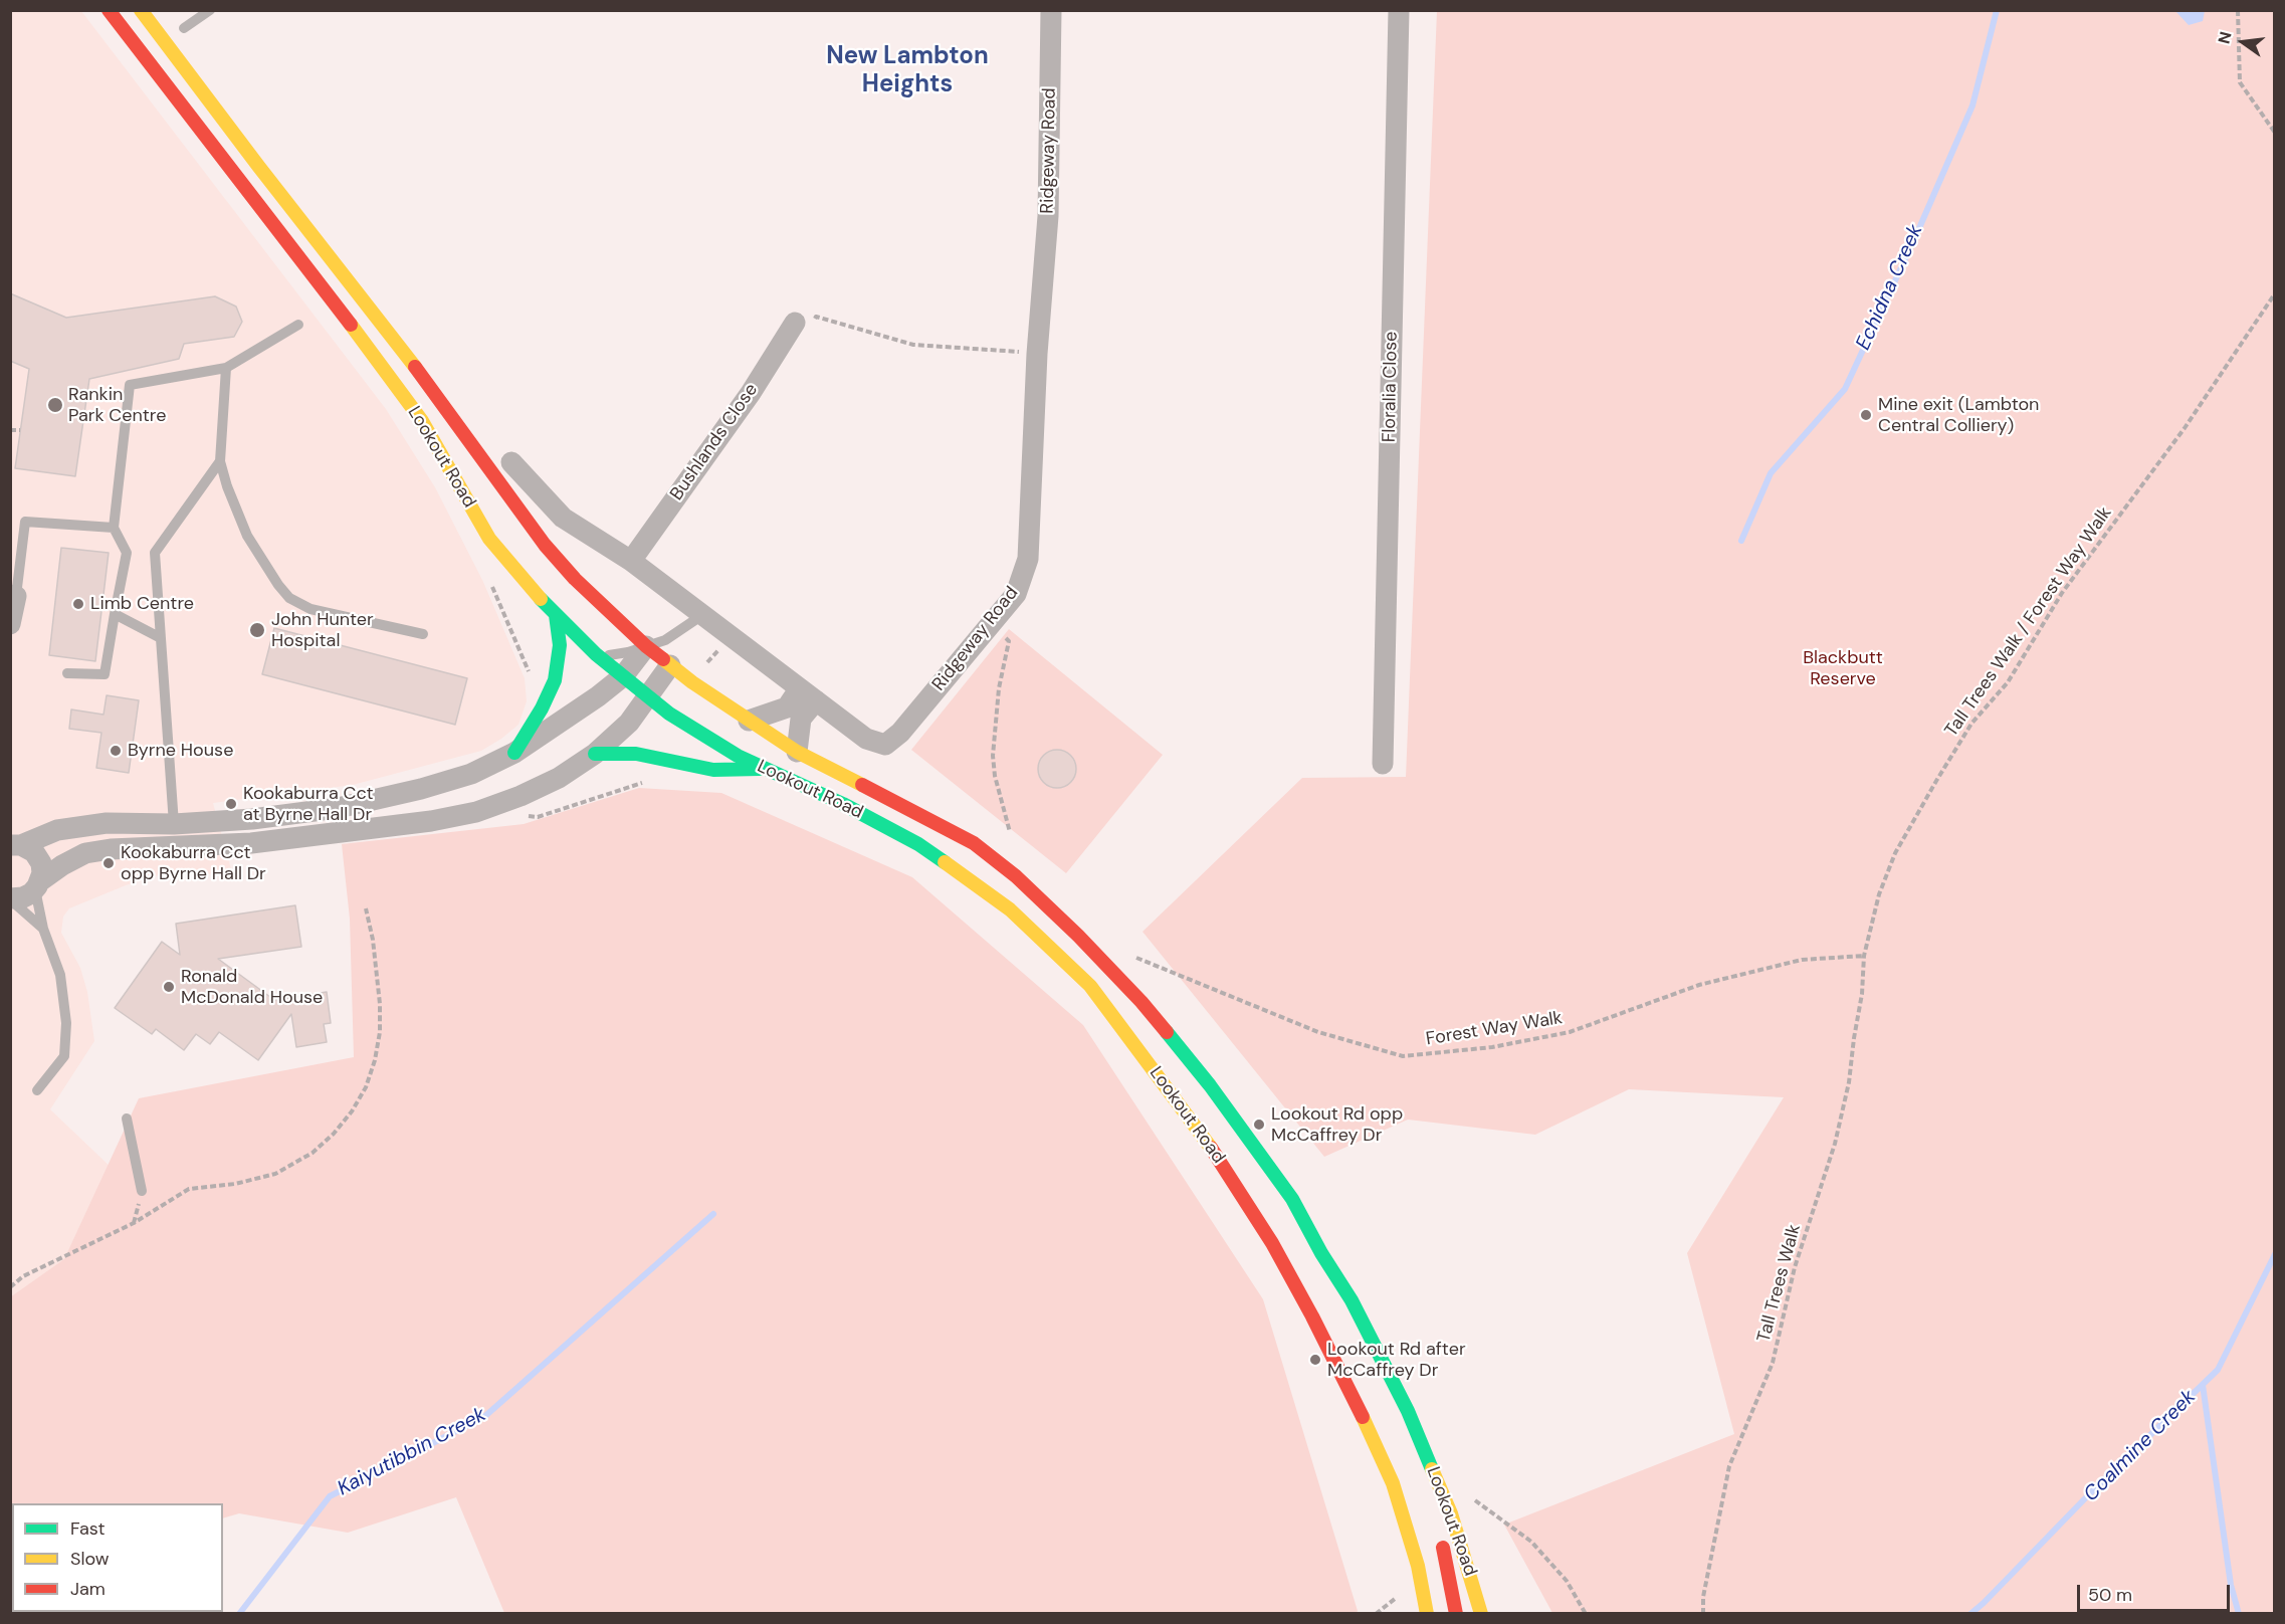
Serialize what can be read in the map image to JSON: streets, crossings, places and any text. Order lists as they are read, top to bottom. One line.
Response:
{"streets":{"highway":["Lookout Road"],"street":["Ridgeway Road","Floralia Close","Bushlands Close"],"path":["Tall Trees Walk / Forest Way Walk","Forest Way Walk","Tall Trees Walk"]},"crossings":[["Ridgeway Road","Bushlands Close"],["Ridgeway Road","Lookout Road"],["Tall Trees Walk / Forest Way Walk","Forest Way Walk"],["Tall Trees Walk / Forest Way Walk","Tall Trees Walk"],["Forest Way Walk","Tall Trees Walk"]],"districts":["New Lambton Heights"],"water":["Echidna Creek","Coalmine Creek","Kaiyutibbin Creek"],"parks":["Blackbutt Reserve"],"places":["Rankin Park Centre","Mine exit (Lambton Central Colliery)","Limb Centre","John Hunter Hospital","Byrne House","Kookaburra Cct at Byrne Hall Dr","Kookaburra Cct opp Byrne Hall Dr","Ronald McDonald House","Lookout Rd opp McCaffrey Dr","Lookout Rd after McCaffrey Dr"],"legend":["Fast","Slow","Jam"],"scale_bar":"50 m","north":"left"}
